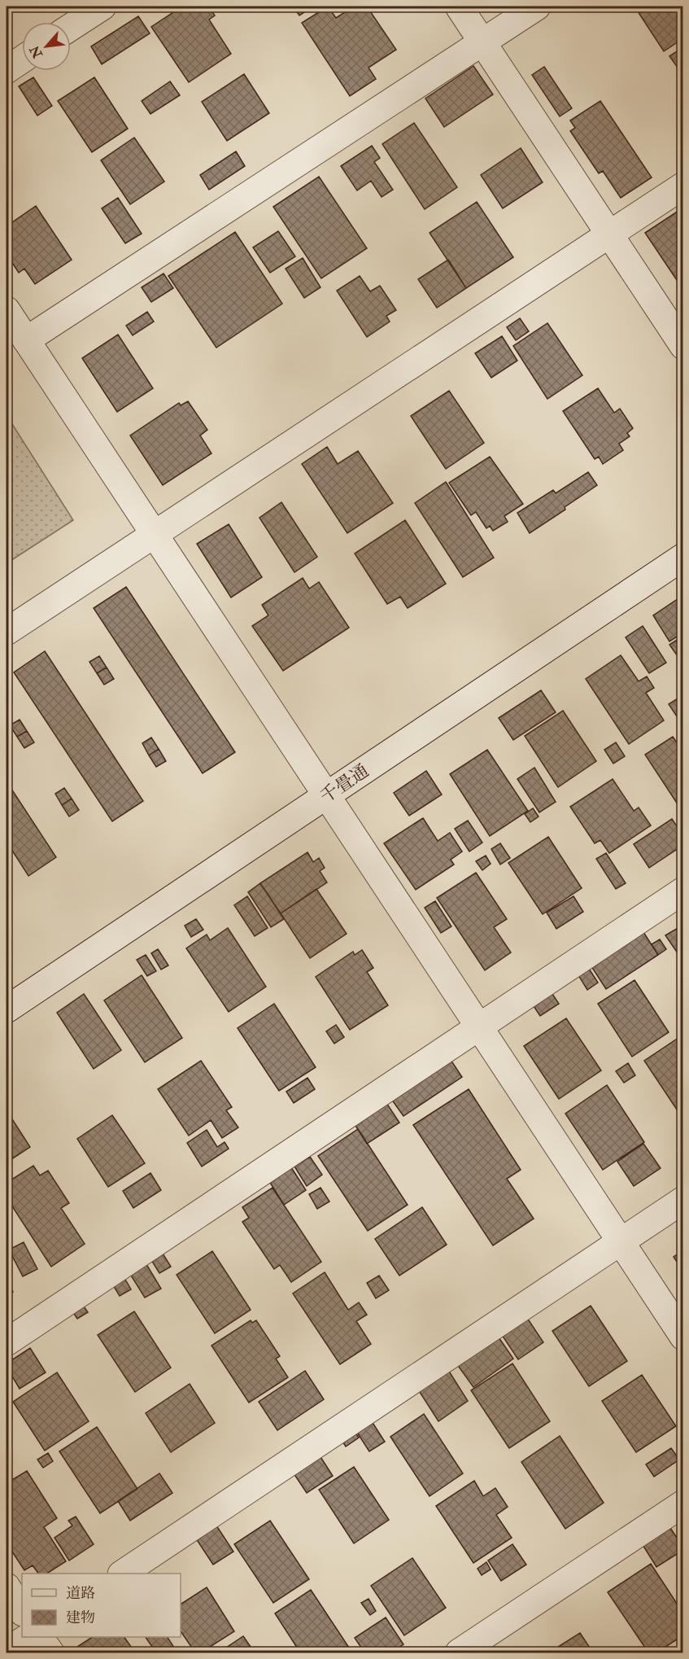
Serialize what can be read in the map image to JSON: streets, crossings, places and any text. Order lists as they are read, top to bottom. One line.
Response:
{"streets":{"street":["千畳通"]},"legend":["道路","建物"],"north":"bottom left"}
